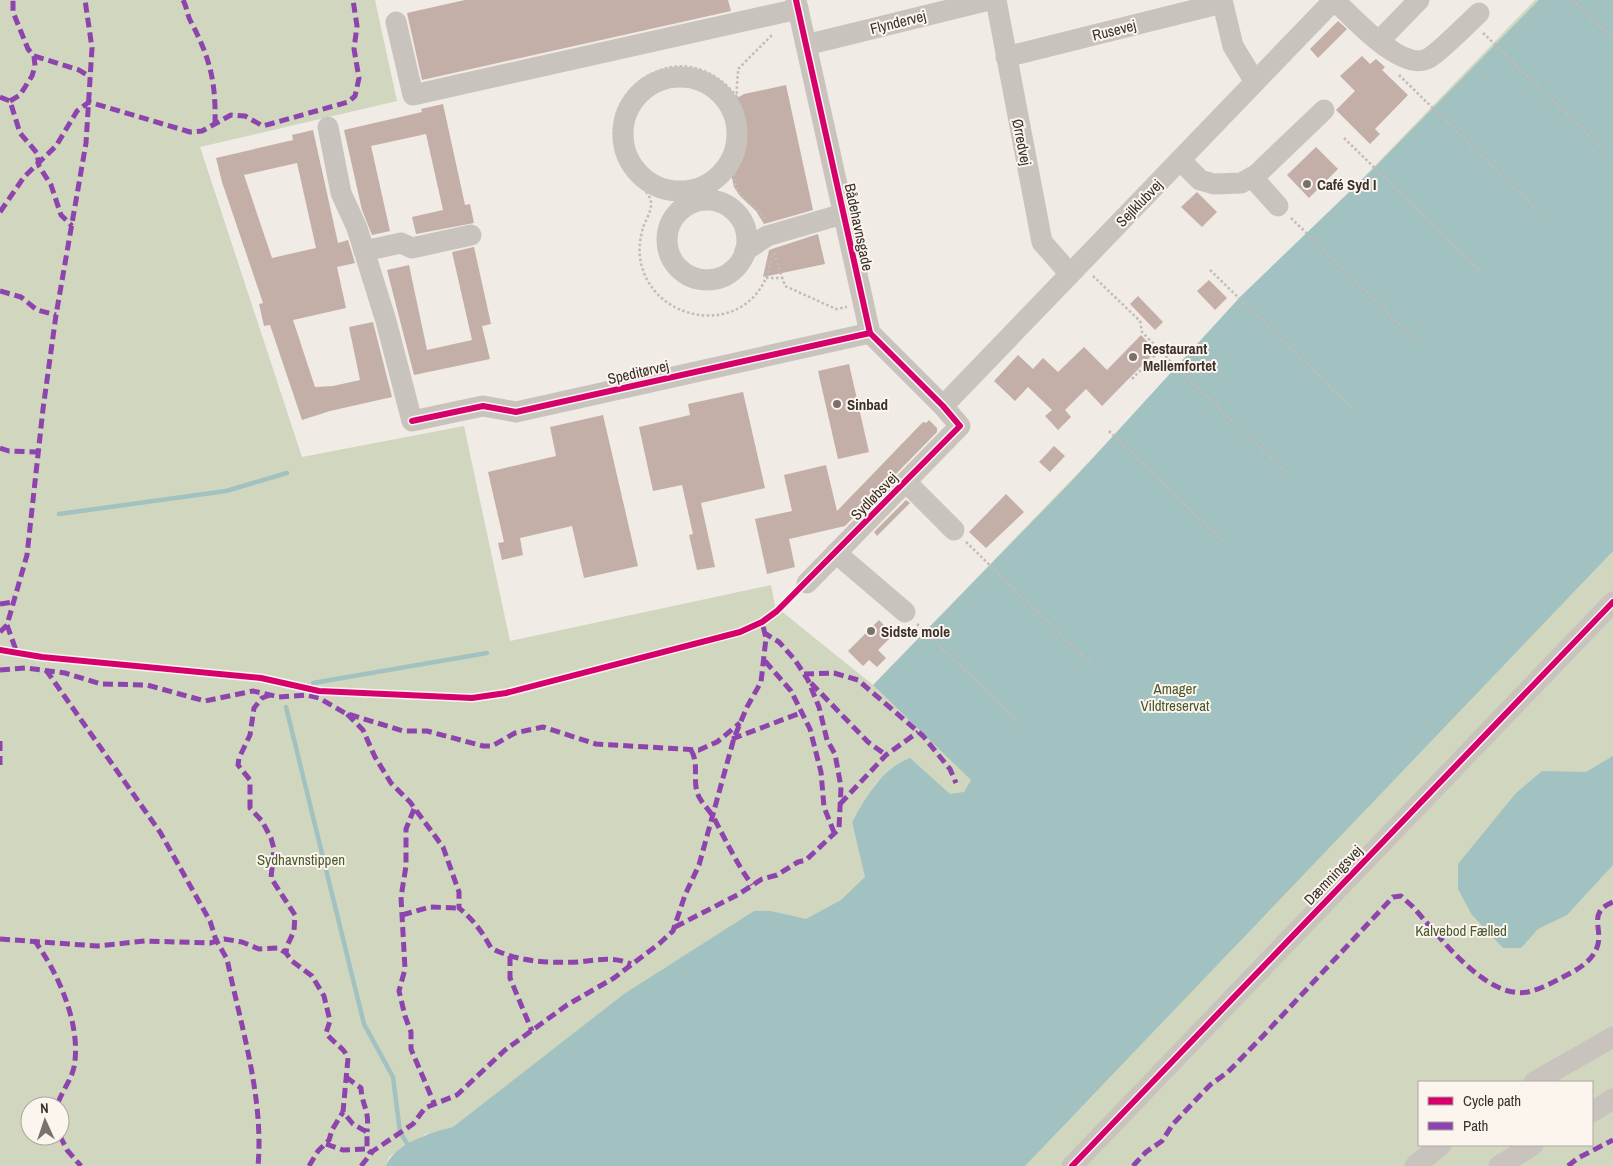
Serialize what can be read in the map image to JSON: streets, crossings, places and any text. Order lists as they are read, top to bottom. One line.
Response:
{"streets":{"street":["Flyndervej","Rusevej","Ørredvej","Sejlklubvej","Bådehavnsgade","Speditørvej","Sydløbsvej","Dæmningsvej"]},"crossings":[["Flyndervej","Bådehavnsgade"],["Rusevej","Ørredvej"],["Ørredvej","Sejlklubvej"],["Sejlklubvej","Sydløbsvej"],["Bådehavnsgade","Speditørvej"]],"parks":["Amager Vildtreservat","Sydhavnstippen","Kalvebod Fælled"],"places":["Café Syd I","Restaurant Mellemfortet","Sinbad","Sidste mole"],"legend":["Cycle path","Path"],"north":"top"}
